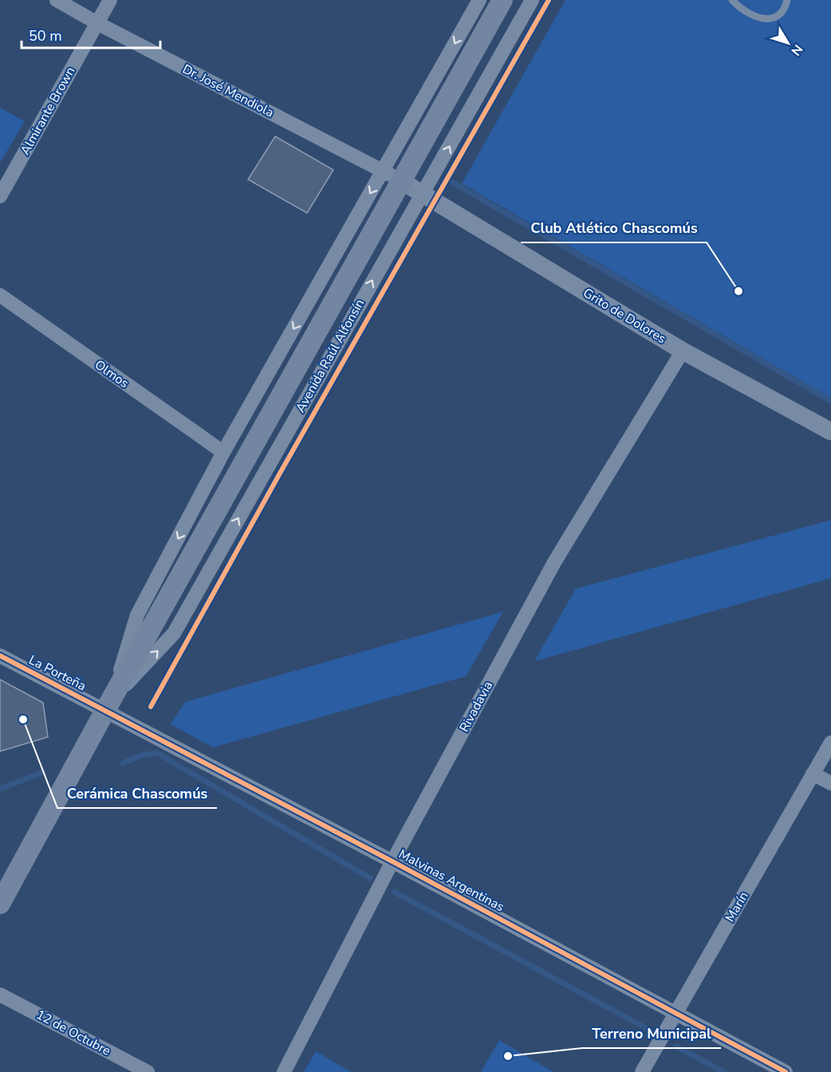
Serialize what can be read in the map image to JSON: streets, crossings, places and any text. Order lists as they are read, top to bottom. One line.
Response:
{"streets":{"main road":["Avenida Raúl Alfonsín"],"street":["Dr. José Mendiola","Almirante Brown","Grito de Dolores","Olmos","La Porteña","Rivadavia","Malvinas Argentinas","Marín","12 de Octubre"]},"crossings":[["Dr. José Mendiola","Almirante Brown"],["Dr. José Mendiola","Grito de Dolores"],["Dr. José Mendiola","Avenida Raúl Alfonsín"],["Grito de Dolores","Avenida Raúl Alfonsín"],["Grito de Dolores","Rivadavia"],["Avenida Raúl Alfonsín","Olmos"],["Avenida Raúl Alfonsín","La Porteña"],["Avenida Raúl Alfonsín","Malvinas Argentinas"],["La Porteña","Malvinas Argentinas"],["Rivadavia","Malvinas Argentinas"],["Malvinas Argentinas","Marín"]],"places":["Club Atlético Chascomús","Cerámica Chascomús","Terreno Municipal"],"scale_bar":"50 m","north":"bottom right"}
